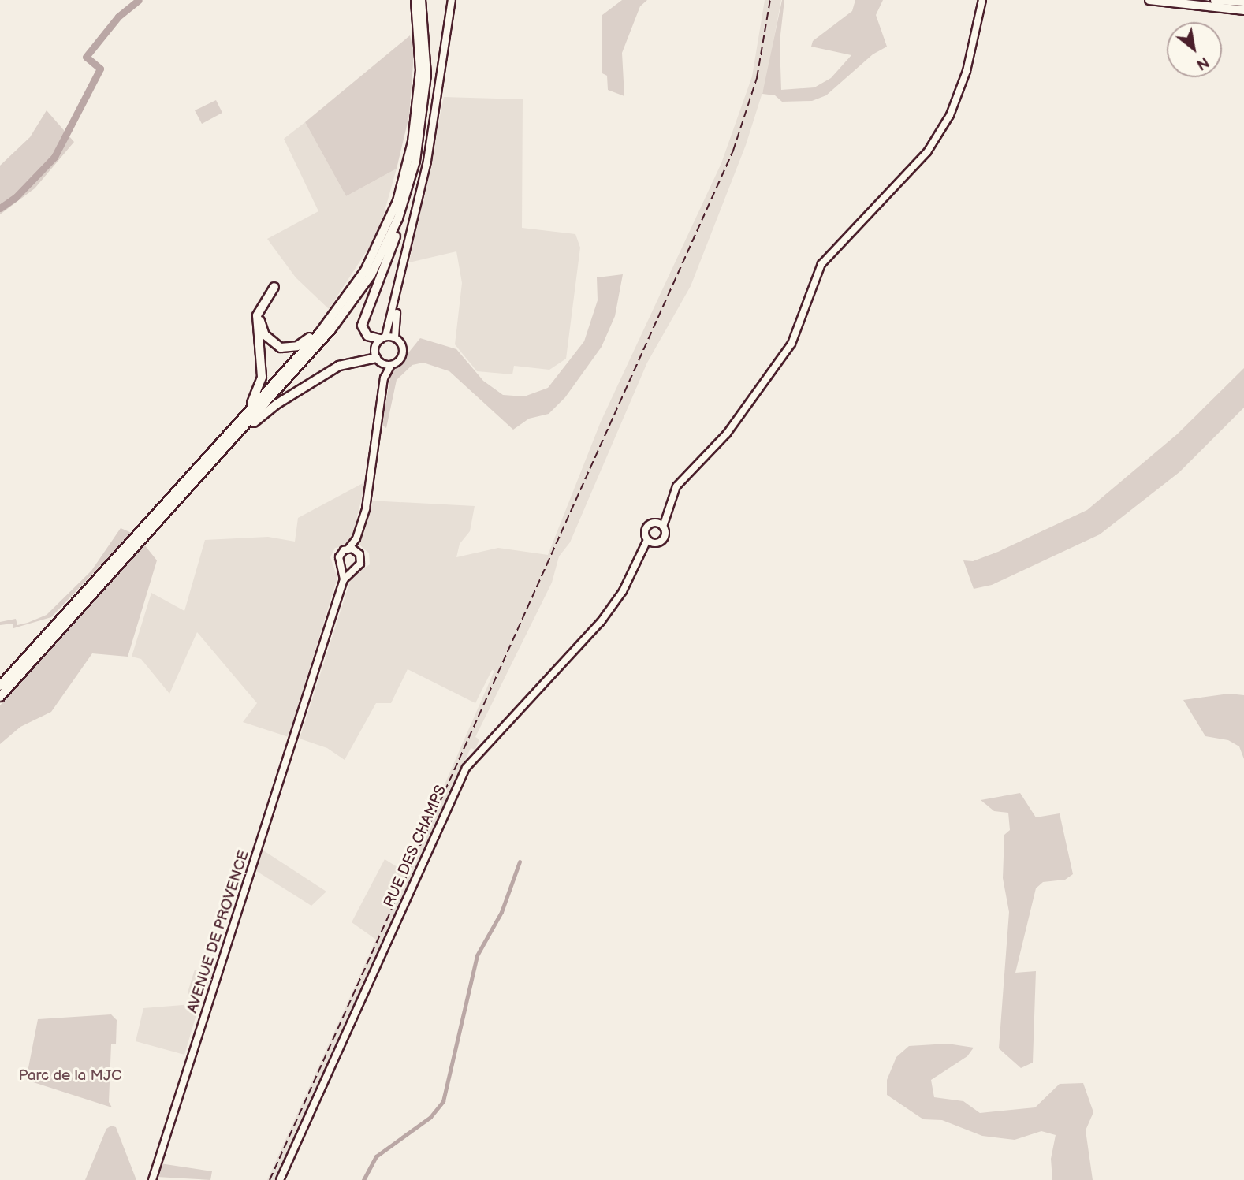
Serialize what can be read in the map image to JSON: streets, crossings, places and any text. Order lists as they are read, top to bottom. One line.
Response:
{"streets":{"main road":["RUE DES CHAMPS","AVENUE DE PROVENCE"]},"parks":["Parc de la MJC"],"north":"bottom right"}
